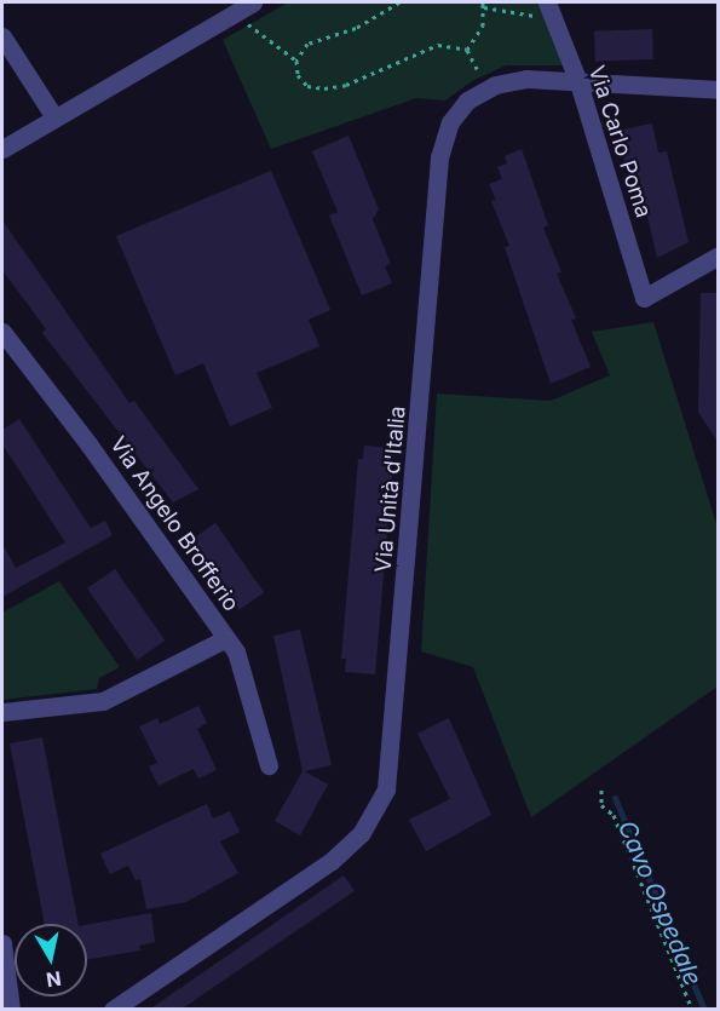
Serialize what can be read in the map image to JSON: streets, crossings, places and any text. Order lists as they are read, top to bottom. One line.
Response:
{"streets":{"street":["Via Carlo Poma","Via Unità d'Italia","Via Angelo Brofferio"]},"crossings":[["Via Carlo Poma","Via Unità d'Italia"]],"water":["Cavo Ospedale"],"north":"bottom"}
